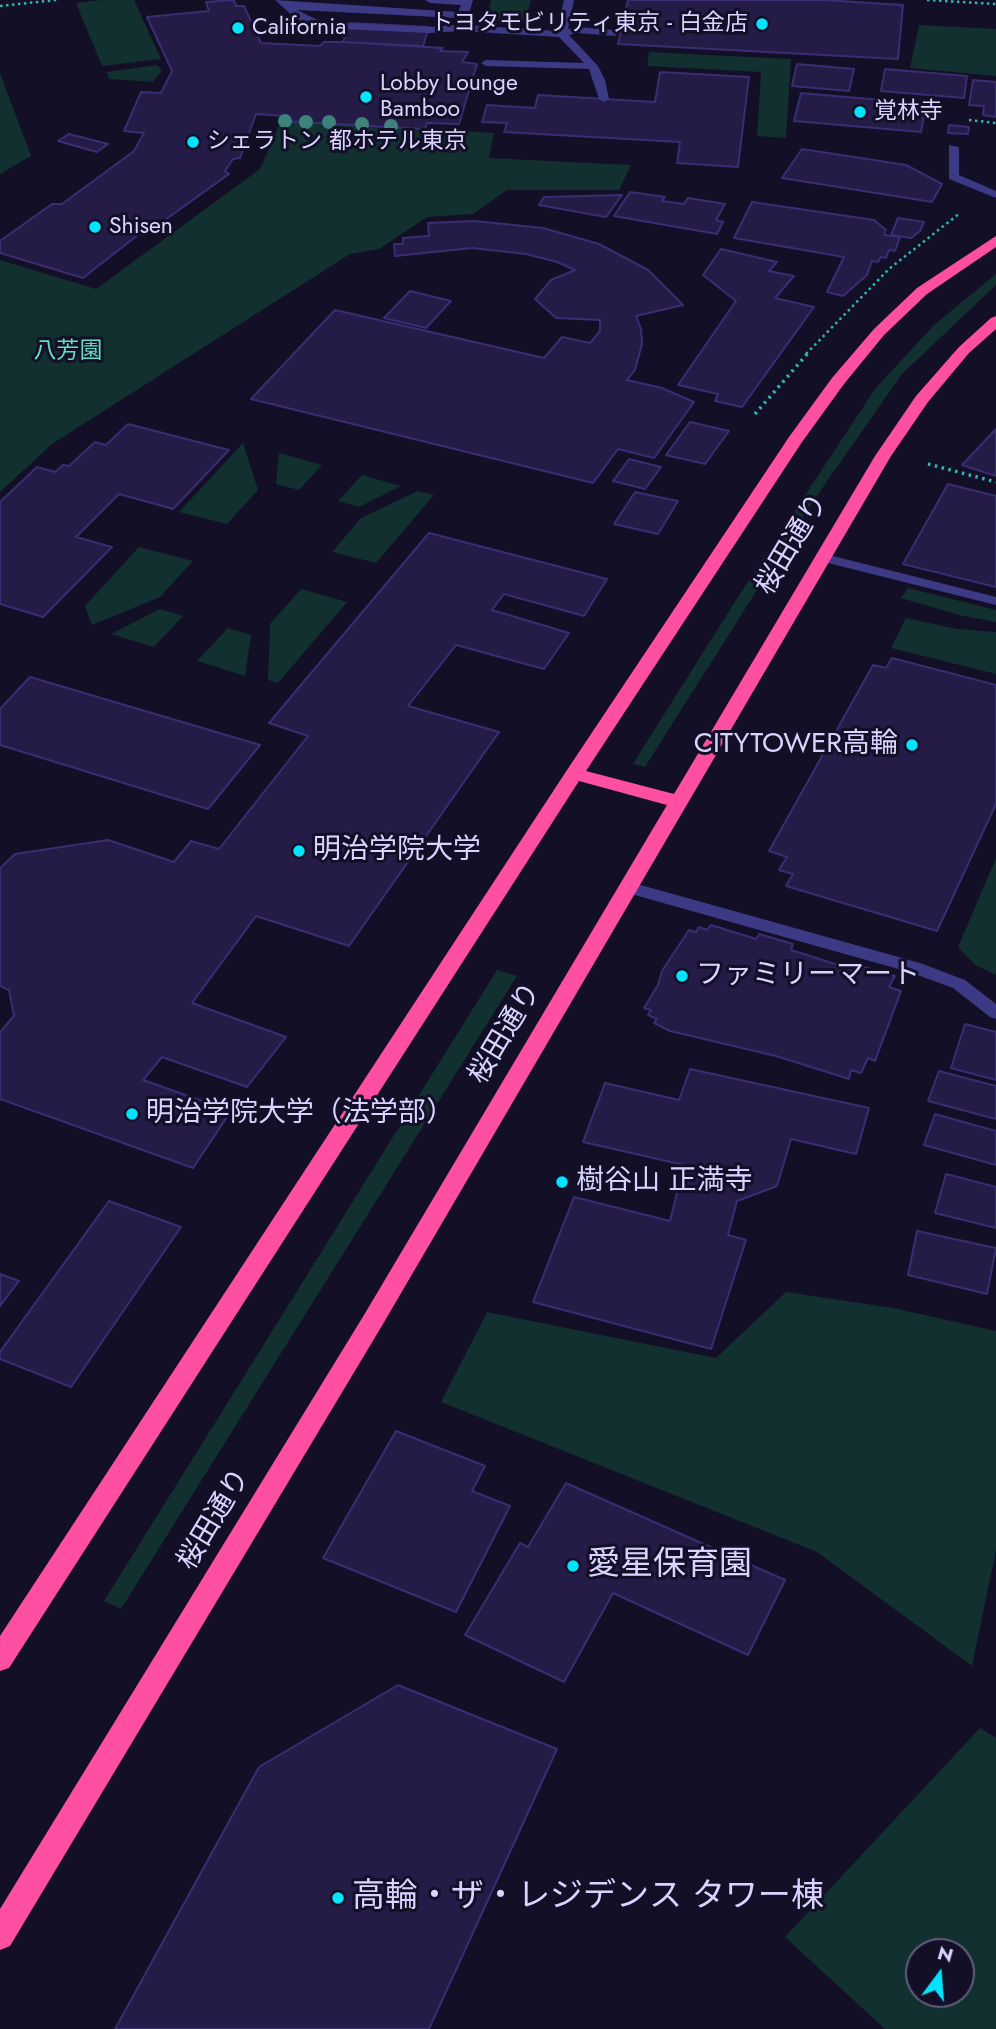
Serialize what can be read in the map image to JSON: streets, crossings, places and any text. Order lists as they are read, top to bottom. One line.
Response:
{"streets":{"highway":["桜田通り"]},"parks":["八芳園"],"places":["トヨタモビリティ東京 - 白金店","California","Lobby Lounge Bamboo","覚林寺","シェラトン 都ホテル東京","Shisen","CITYTOWER高輪","明治学院大学","ファミリーマート","明治学院大学（法学部）","樹谷山 正満寺","愛星保育園","高輪・ザ・レジデンス タワー棟"],"north":"top"}
